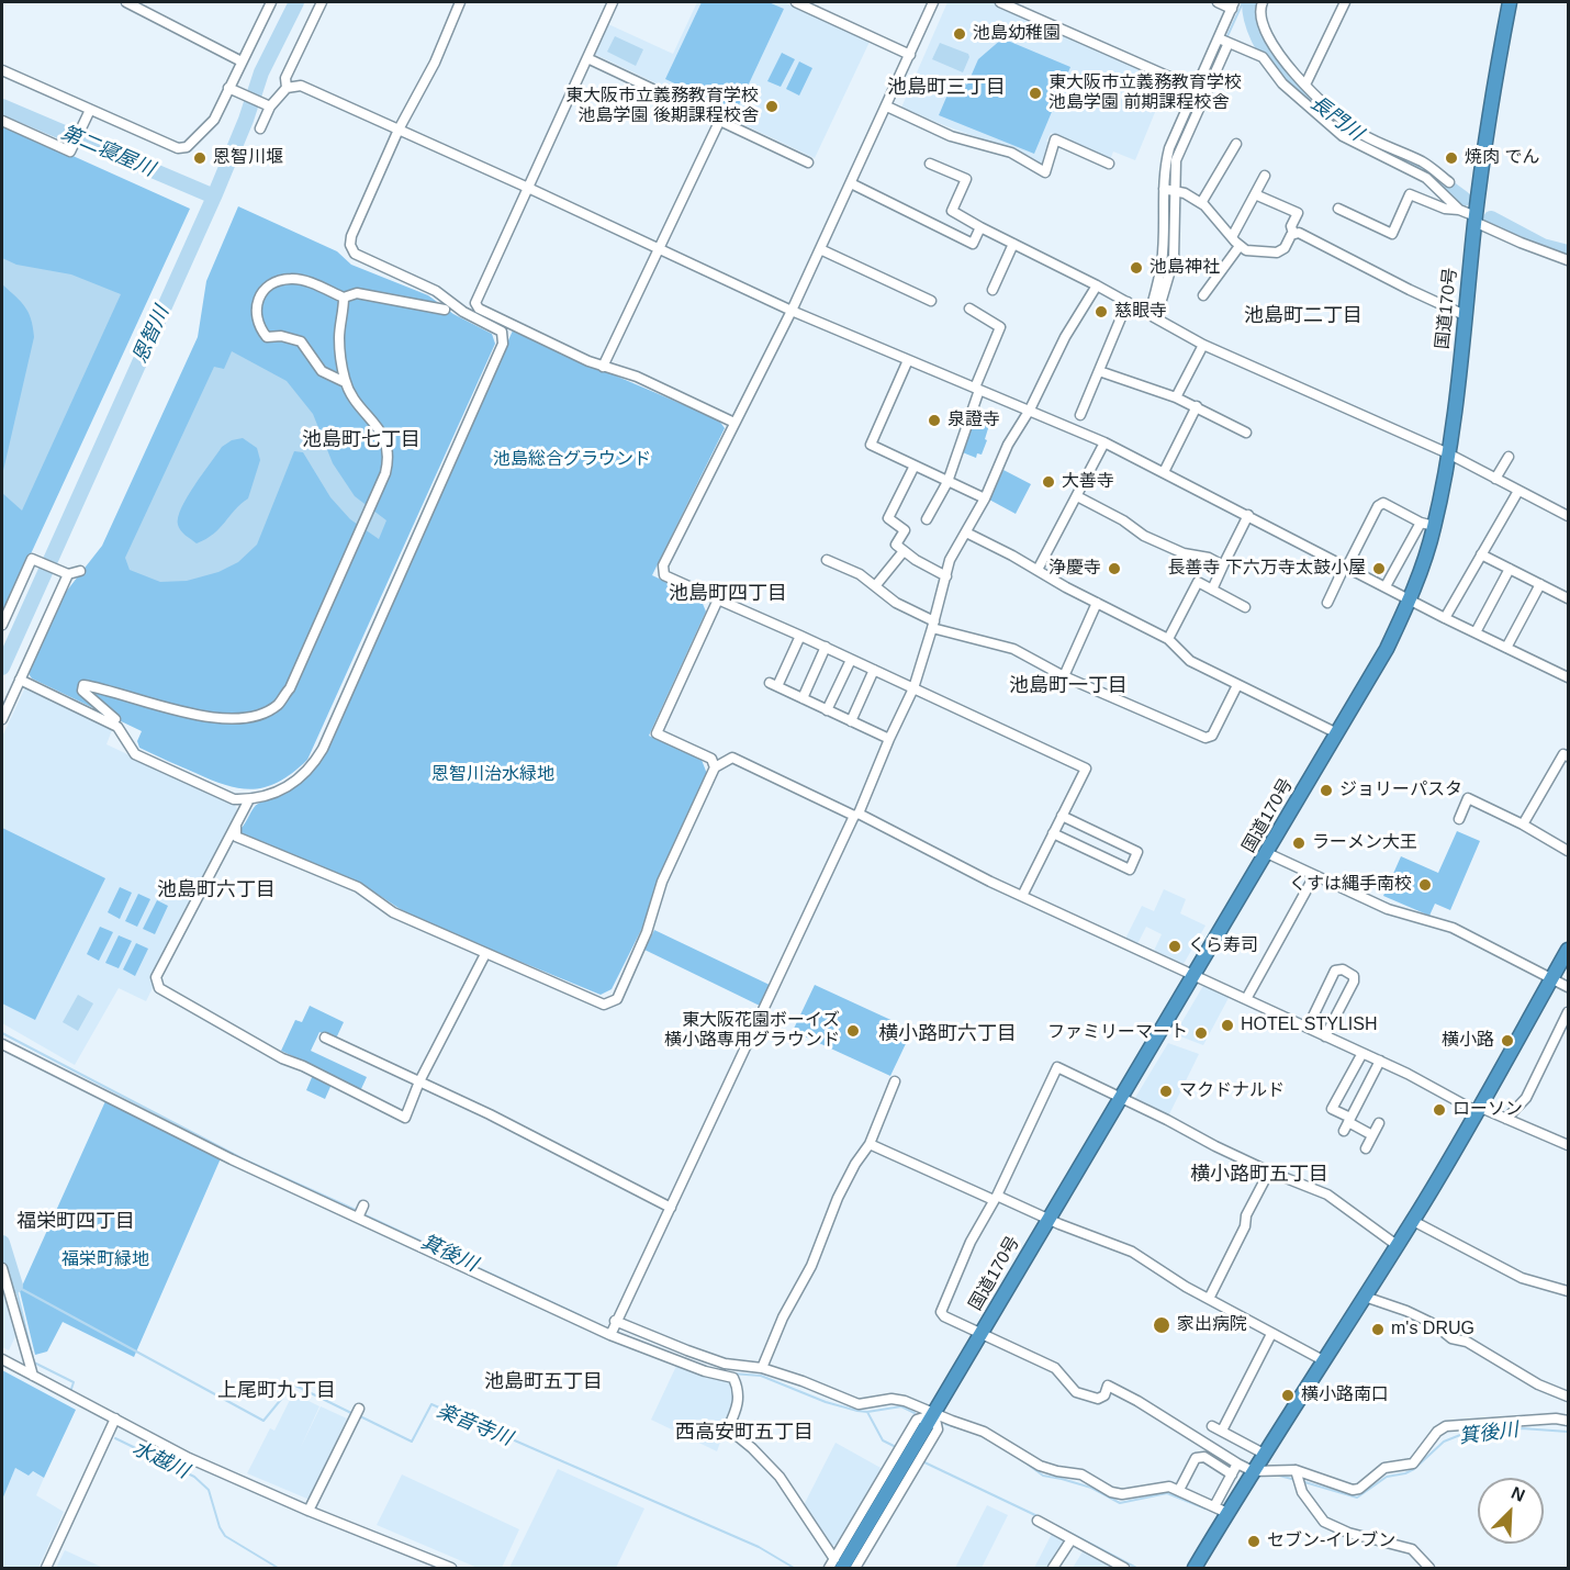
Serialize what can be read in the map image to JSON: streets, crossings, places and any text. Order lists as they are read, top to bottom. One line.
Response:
{"streets":{"highway":["国道170号"]},"districts":["池島町三丁目","池島町二丁目","池島町七丁目","池島町四丁目","池島町一丁目","池島町六丁目","横小路町六丁目","横小路町五丁目","福栄町四丁目","池島町五丁目","上尾町九丁目","西高安町五丁目"],"water":["長門川","第二寝屋川","恩智川","箕後川","楽音寺川","水越川"],"parks":["池島総合グラウンド","恩智川治水緑地","福栄町緑地"],"places":["池島幼稚園","東大阪市立義務教育学校 池島学園 前期課程校舎","東大阪市立義務教育学校 池島学園 後期課程校舎","恩智川堰","焼肉 でん","池島神社","慈眼寺","泉證寺","大善寺","浄慶寺","長善寺 下六万寺太鼓小屋","ジョリーパスタ","ラーメン大王","くすは縄手南校","くら寿司","HOTEL STYLISH","東大阪花園ボーイズ 横小路専用グラウンド","ファミリーマート","横小路","マクドナルド","ローソン","家出病院","m's DRUG","横小路南口","セブン-イレブン"],"north":"top right"}
